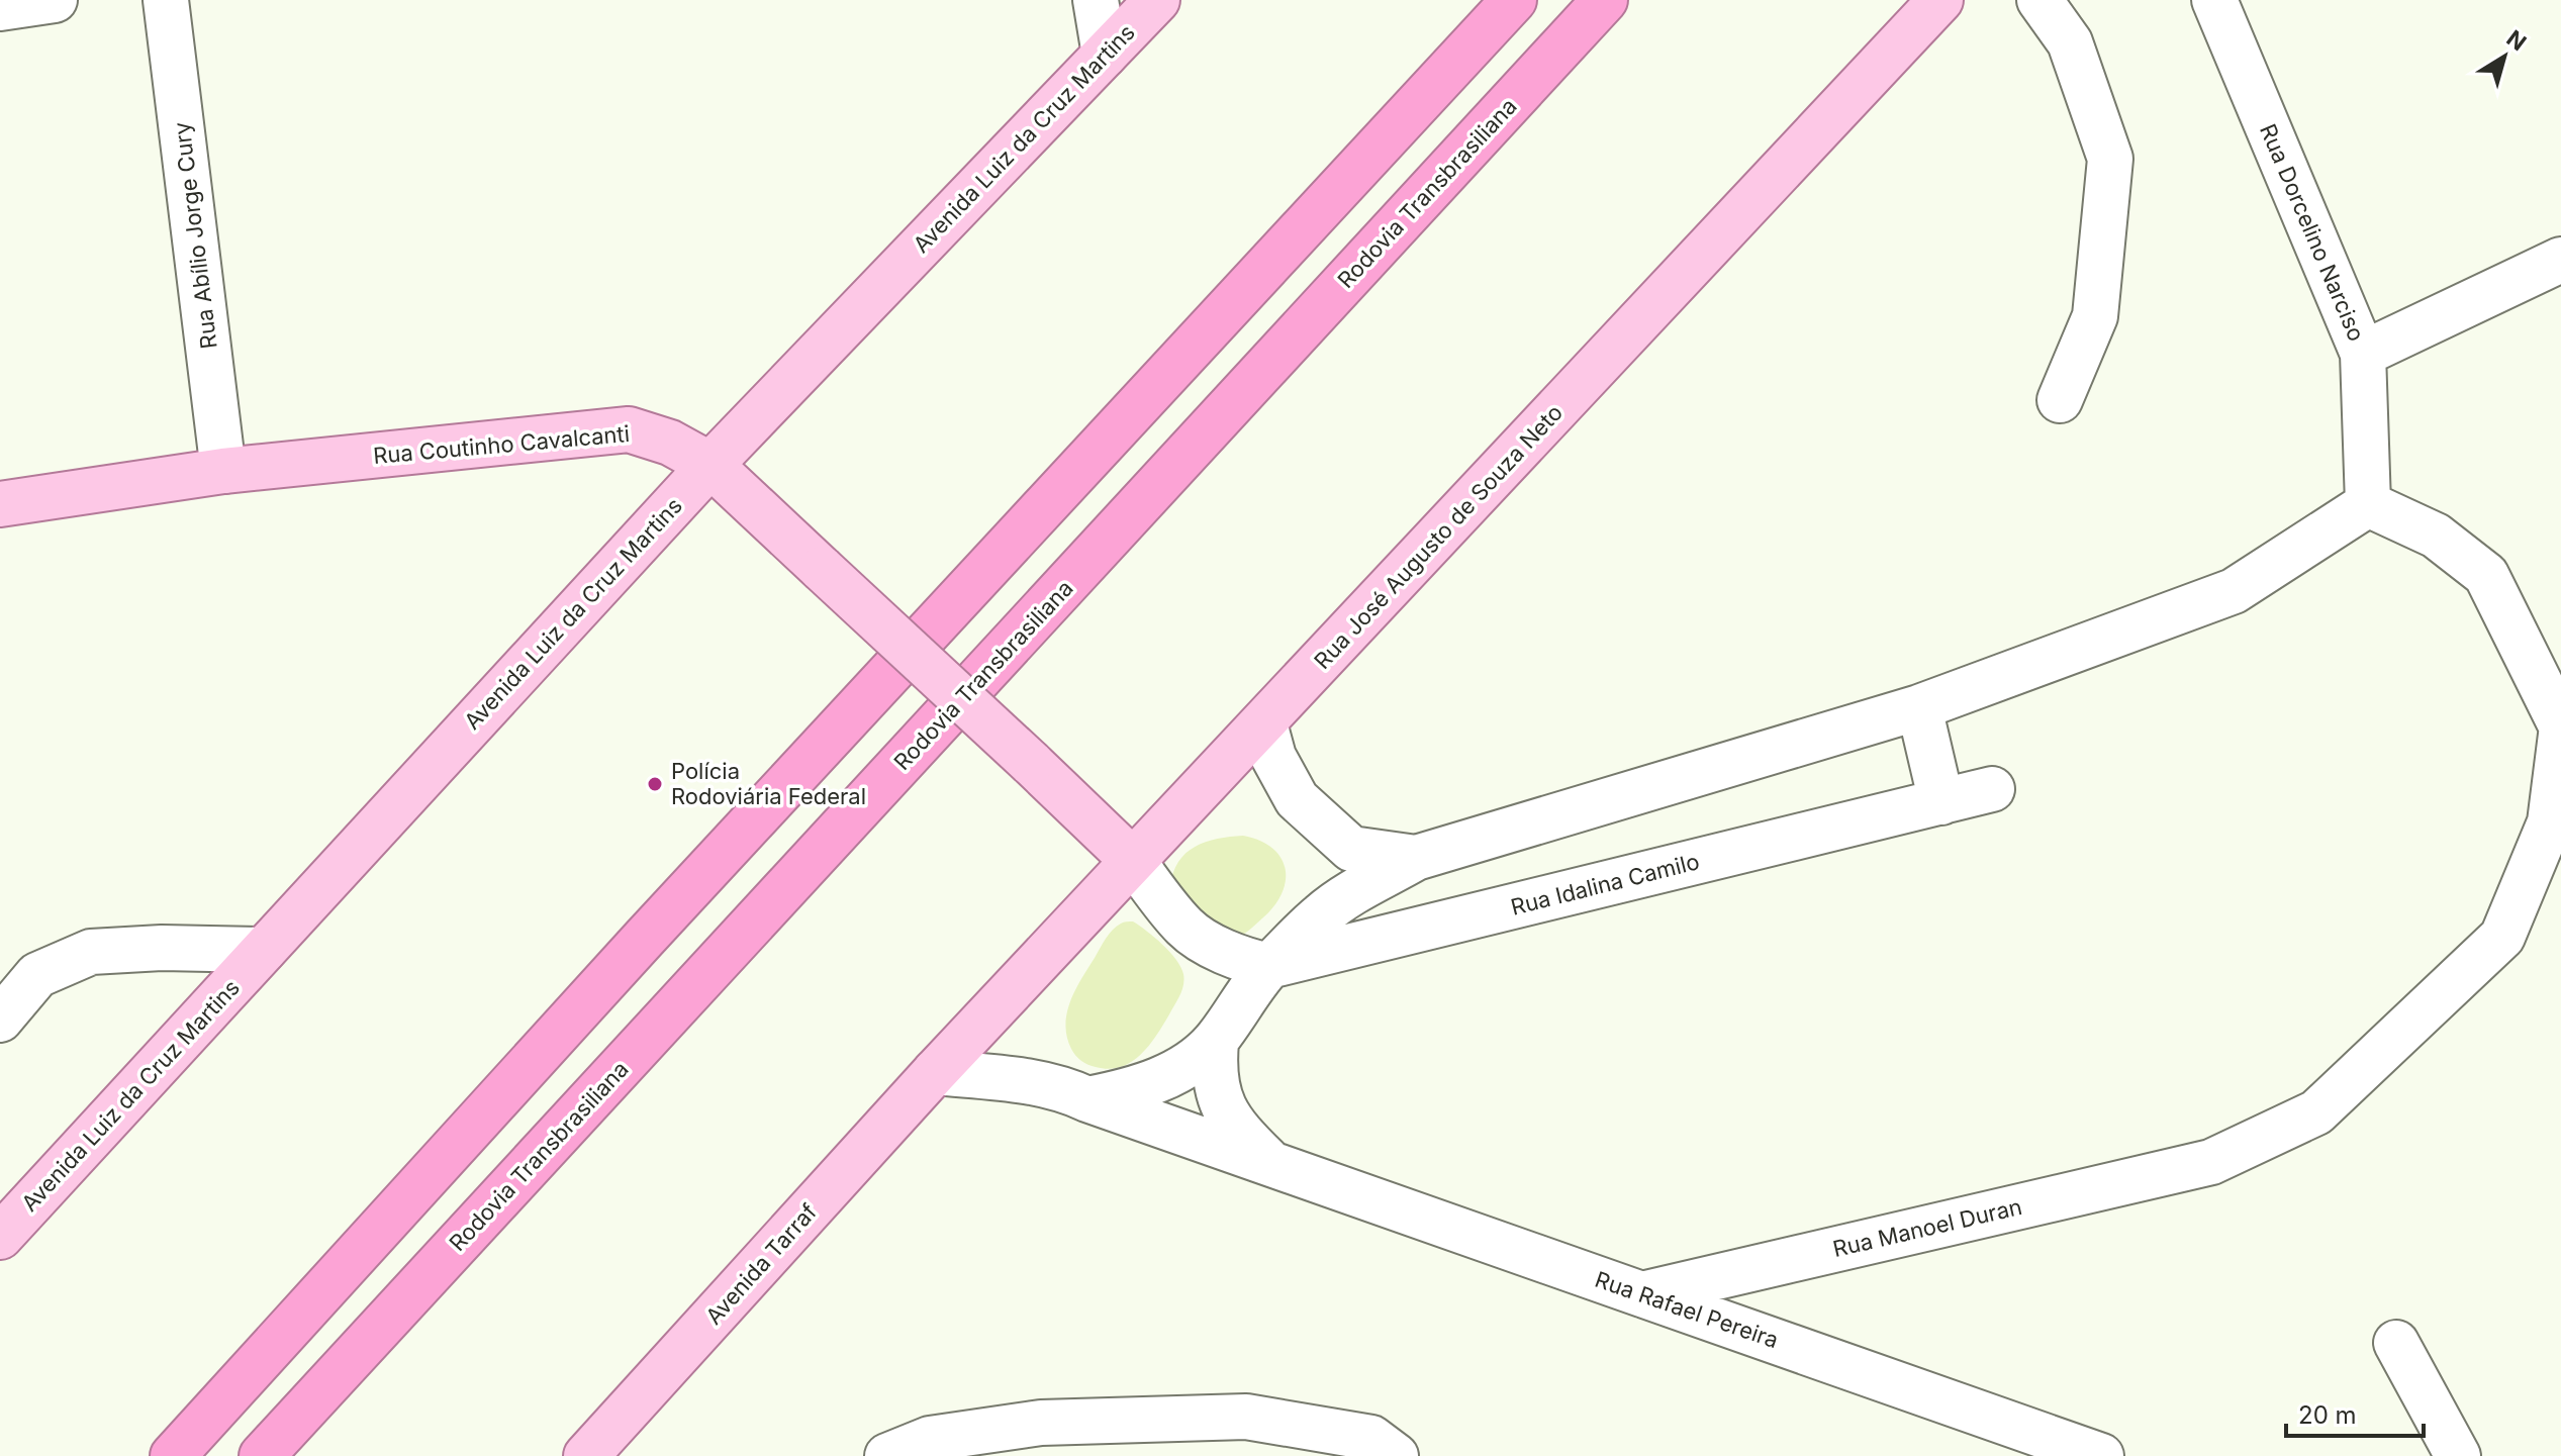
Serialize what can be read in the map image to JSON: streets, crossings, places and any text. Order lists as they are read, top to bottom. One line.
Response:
{"streets":{"highway":["Rodovia Transbrasiliana"],"main road":["Avenida Luiz da Cruz Martins","Rua Coutinho Cavalcanti","Rua José Augusto de Souza Neto","Avenida Tarraf"],"street":["Rua Dorcelino Narciso","Rua Abílio Jorge Cury","Rua Idalina Camilo","Rua Manoel Duran","Rua Rafael Pereira"]},"crossings":[["Avenida Luiz da Cruz Martins","Rua Coutinho Cavalcanti"],["Rua Abílio Jorge Cury","Rua Coutinho Cavalcanti"],["Rua Coutinho Cavalcanti","Rua José Augusto de Souza Neto"],["Rua Coutinho Cavalcanti","Rua Idalina Camilo"],["Rua José Augusto de Souza Neto","Rua Idalina Camilo"],["Rua José Augusto de Souza Neto","Avenida Tarraf"],["Rua José Augusto de Souza Neto","Rua Rafael Pereira"],["Rua Manoel Duran","Rua Rafael Pereira"],["Avenida Tarraf","Rua Rafael Pereira"]],"places":["Polícia Rodoviária Federal"],"scale_bar":"20 m","north":"top right"}
